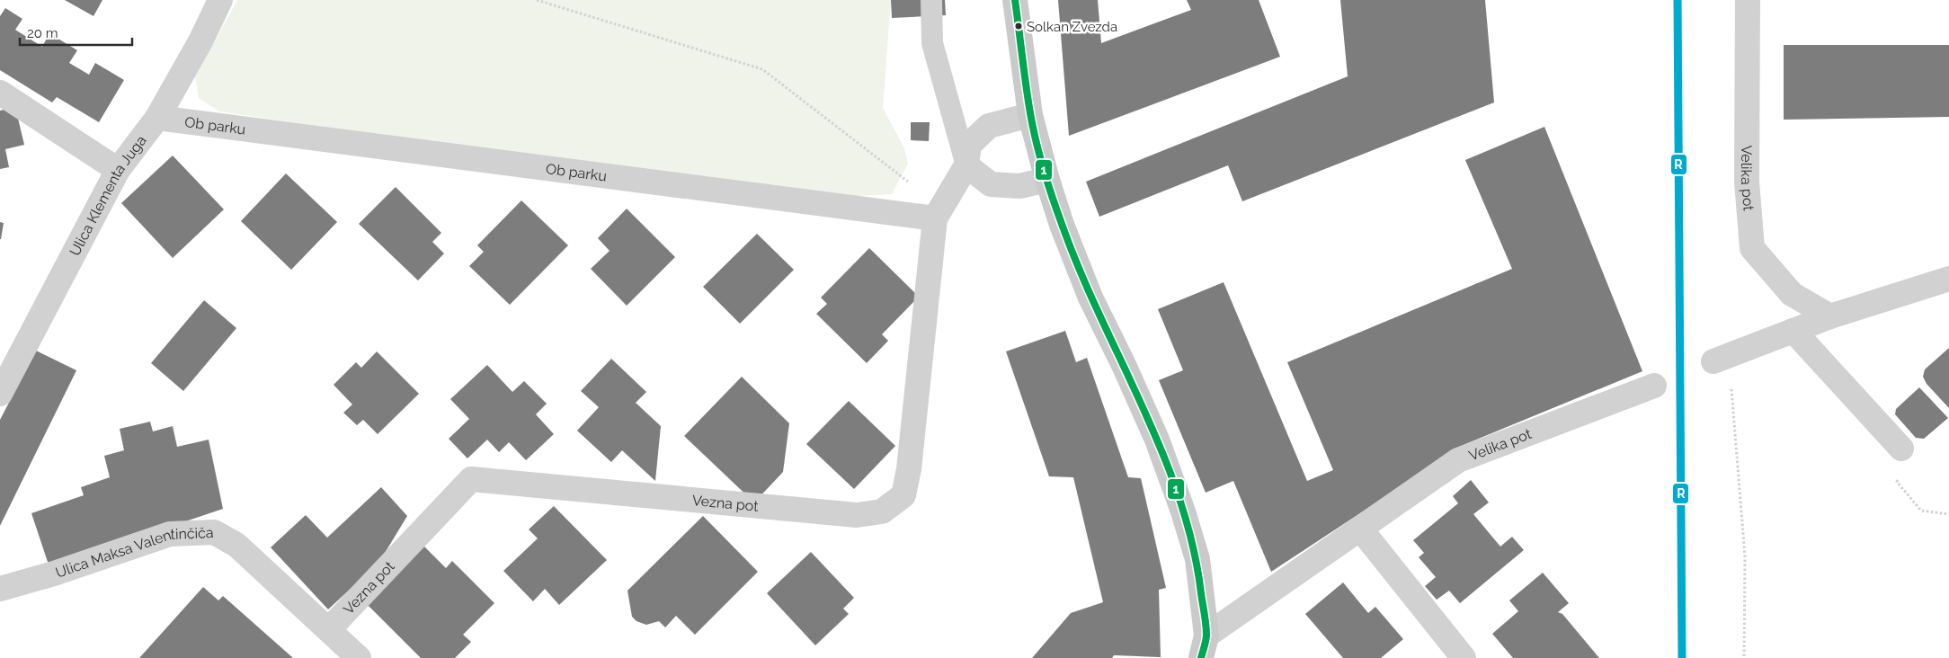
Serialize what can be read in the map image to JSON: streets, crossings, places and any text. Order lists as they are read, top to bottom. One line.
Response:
{"streets":{"street":["Ob parku","Velika pot","Ulica Klementa Juga","Vezna pot","Ulica Maksa Valentinčiča"]},"crossings":[["Ob parku","Ulica Klementa Juga"],["Ob parku","Vezna pot"],["Vezna pot","Ulica Maksa Valentinčiča"]],"places":["Solkan Zvezda"],"lines":["transit line R","transit line 1"],"scale_bar":"20 m"}
